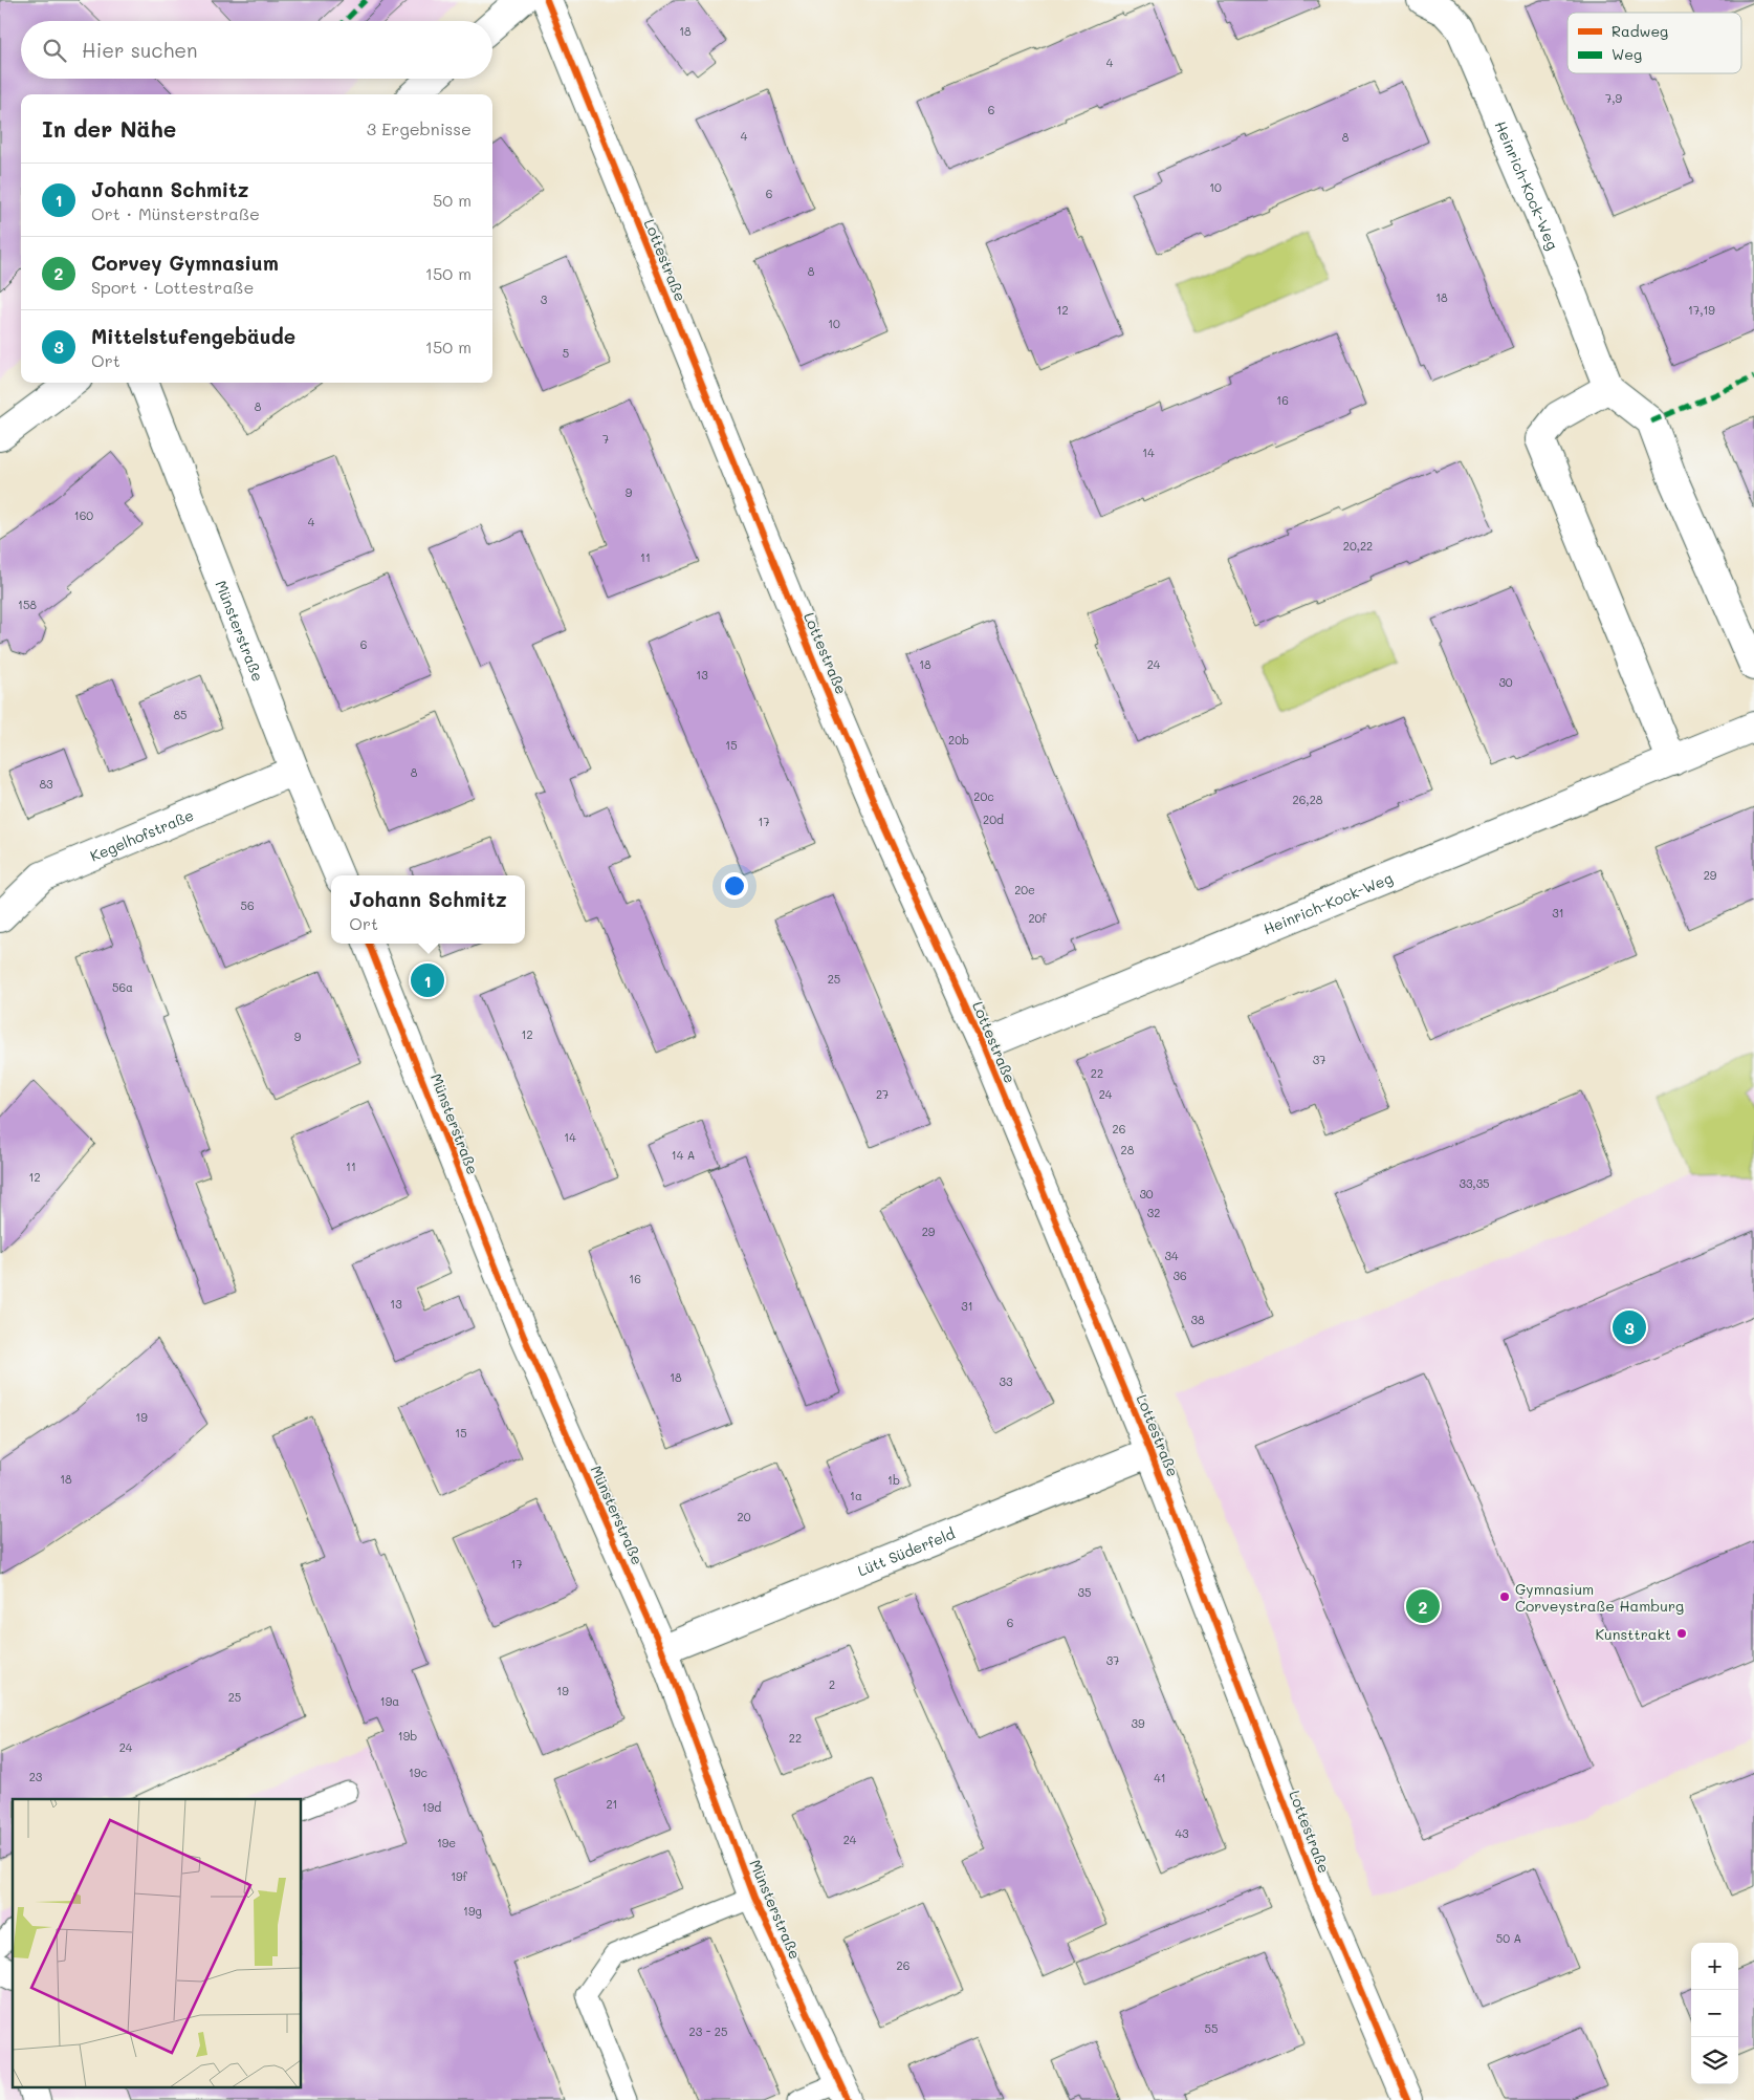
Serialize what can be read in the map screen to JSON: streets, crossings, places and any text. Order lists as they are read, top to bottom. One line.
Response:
{"streets":{"street":["Heinrich-Kock-Weg","Lottestraße","Münsterstraße","Kegelhofstraße","Lütt Süderfeld"]},"crossings":[["Heinrich-Kock-Weg","Lottestraße"],["Lottestraße","Lütt Süderfeld"],["Münsterstraße","Kegelhofstraße"],["Münsterstraße","Lütt Süderfeld"]],"places":["Gymnasium Corveystraße Hamburg","Kunsttrakt"],"house_numbers":["18","4","7,9","6","4","8","10","6","8","18","3","12","17,19","10","5","16","8","7","14","9","160","4","20,22","11","158","6","18","24","13","30","85","20b","15","8","83","20c","26,28","20d","17","29","20e","56","31","20f","25","56a","12","9","37","22","27","24","26","14","28","14 A","11","12","33,35","30","32","29","34","36","16","13","31","38","18","33","19","15","18","1b","1a","20","17","35","6","37","2","19","25","19a","39","19b","22","24","19c","23","41","21","19d","43","24","19e","19f","19g","50 A","26","55","23 - 25"],"legend":["Radweg","Weg"],"page":{"search":"Hier suchen","heading":["In der Nähe","3 Ergebnisse"],"list":[{"mark":"1","name":"Johann Schmitz","note":"Ort · Münsterstraße","value":"50 m"},{"mark":"2","name":"Corvey Gymnasium","note":"Sport · Lottestraße","value":"150 m"},{"mark":"3","name":"Mittelstufengebäude","note":"Ort","value":"150 m"}],"popup":["Johann Schmitz","Ort"],"pins":["1","3","2"],"map_buttons":["+","−"]}}
